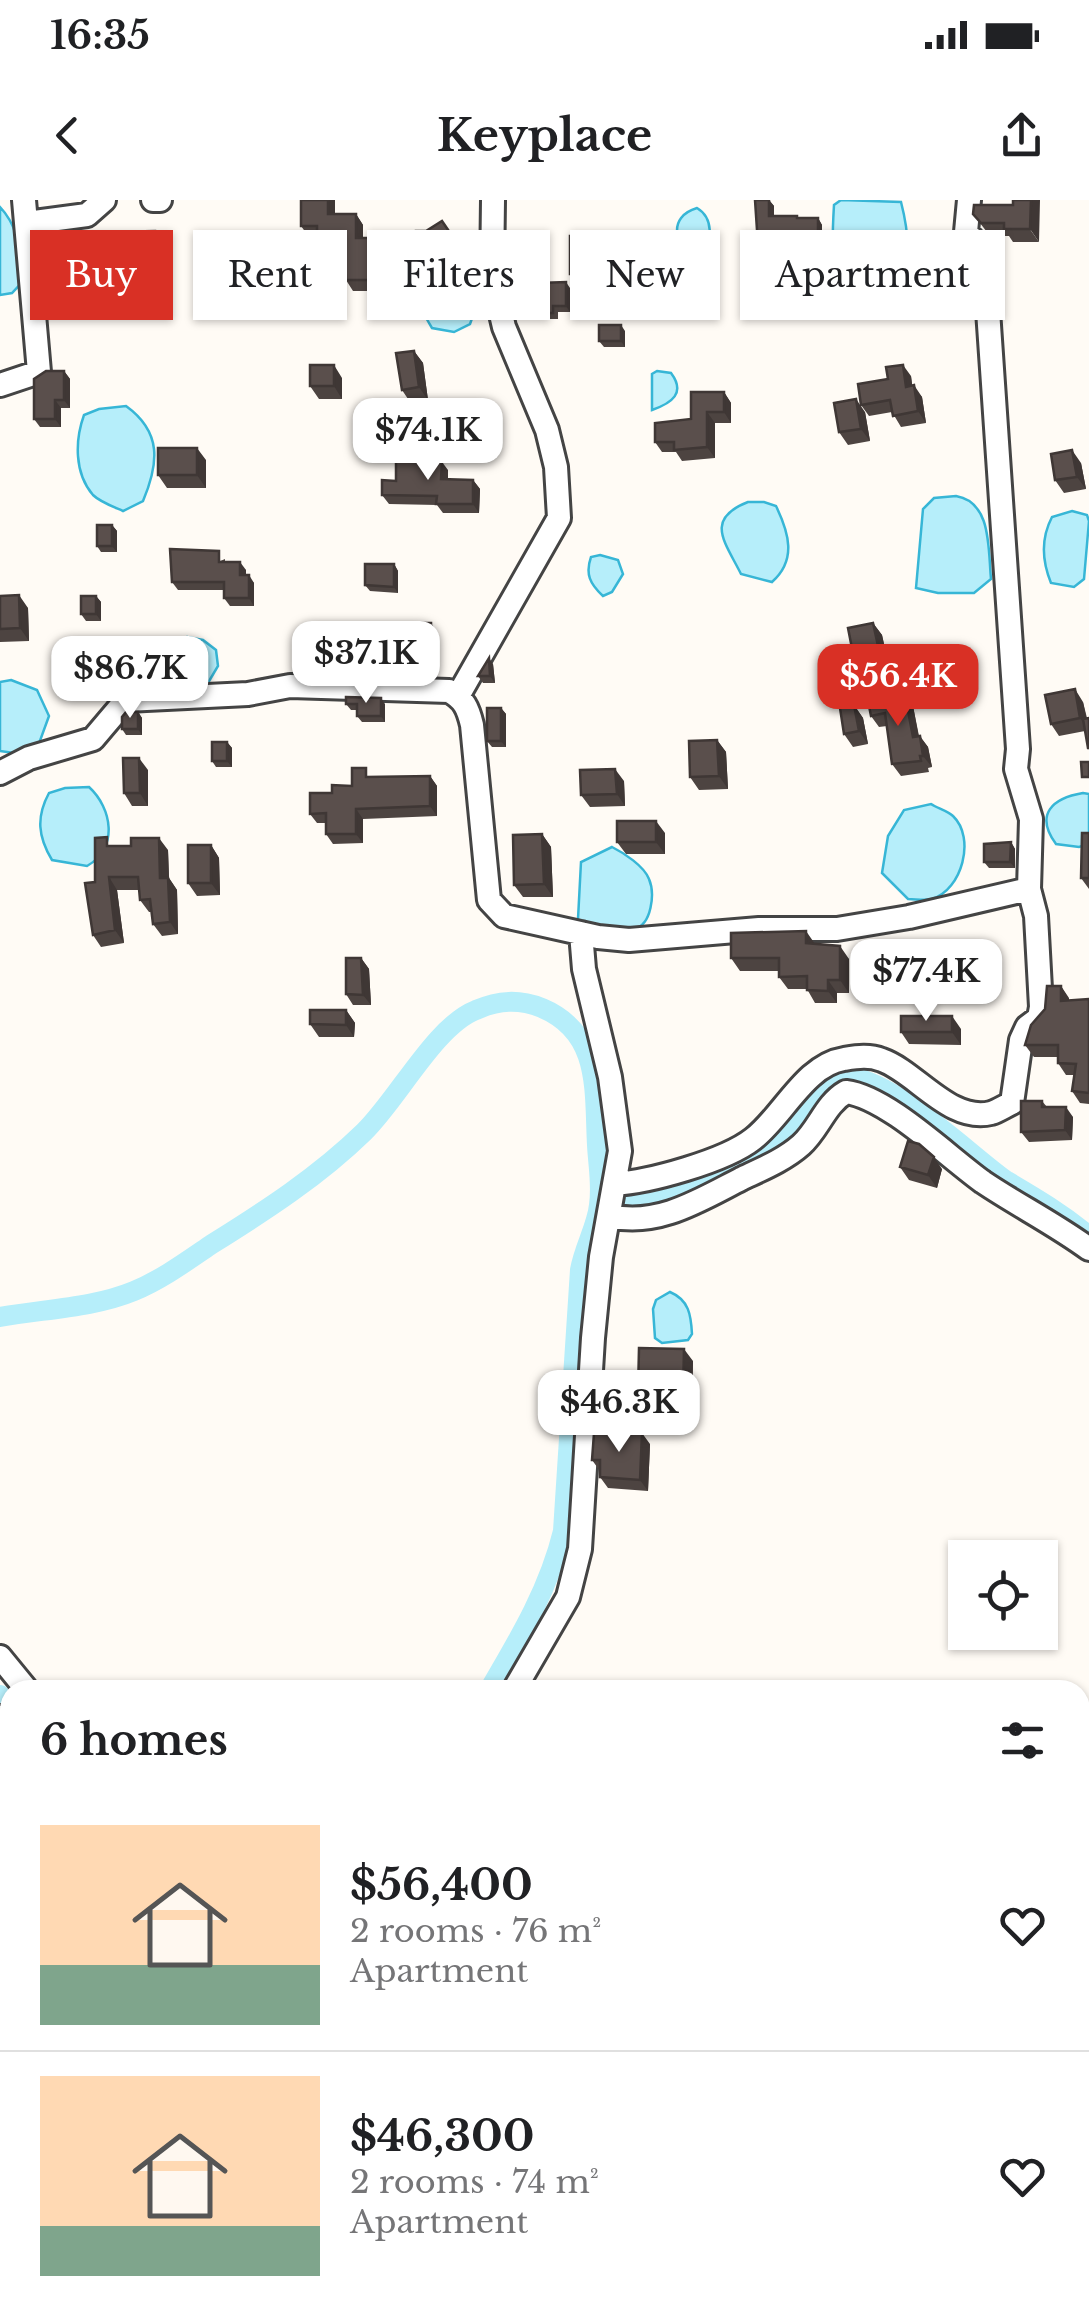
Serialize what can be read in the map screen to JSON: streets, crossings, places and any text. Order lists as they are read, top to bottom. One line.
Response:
{"page":{"status":"16:35","header":"Keyplace","chip":["Buy","Rent","Filters","New","Apartment"],"price":["$74.1K","$37.1K","$86.7K","$56.4K","$77.4K","$46.3K"],"heading":"6 homes","list":[{"name":"$56,400","note":"2 rooms · 76 m² · Apartment"},{"name":"$46,300","note":"2 rooms · 74 m² · Apartment"}]}}
